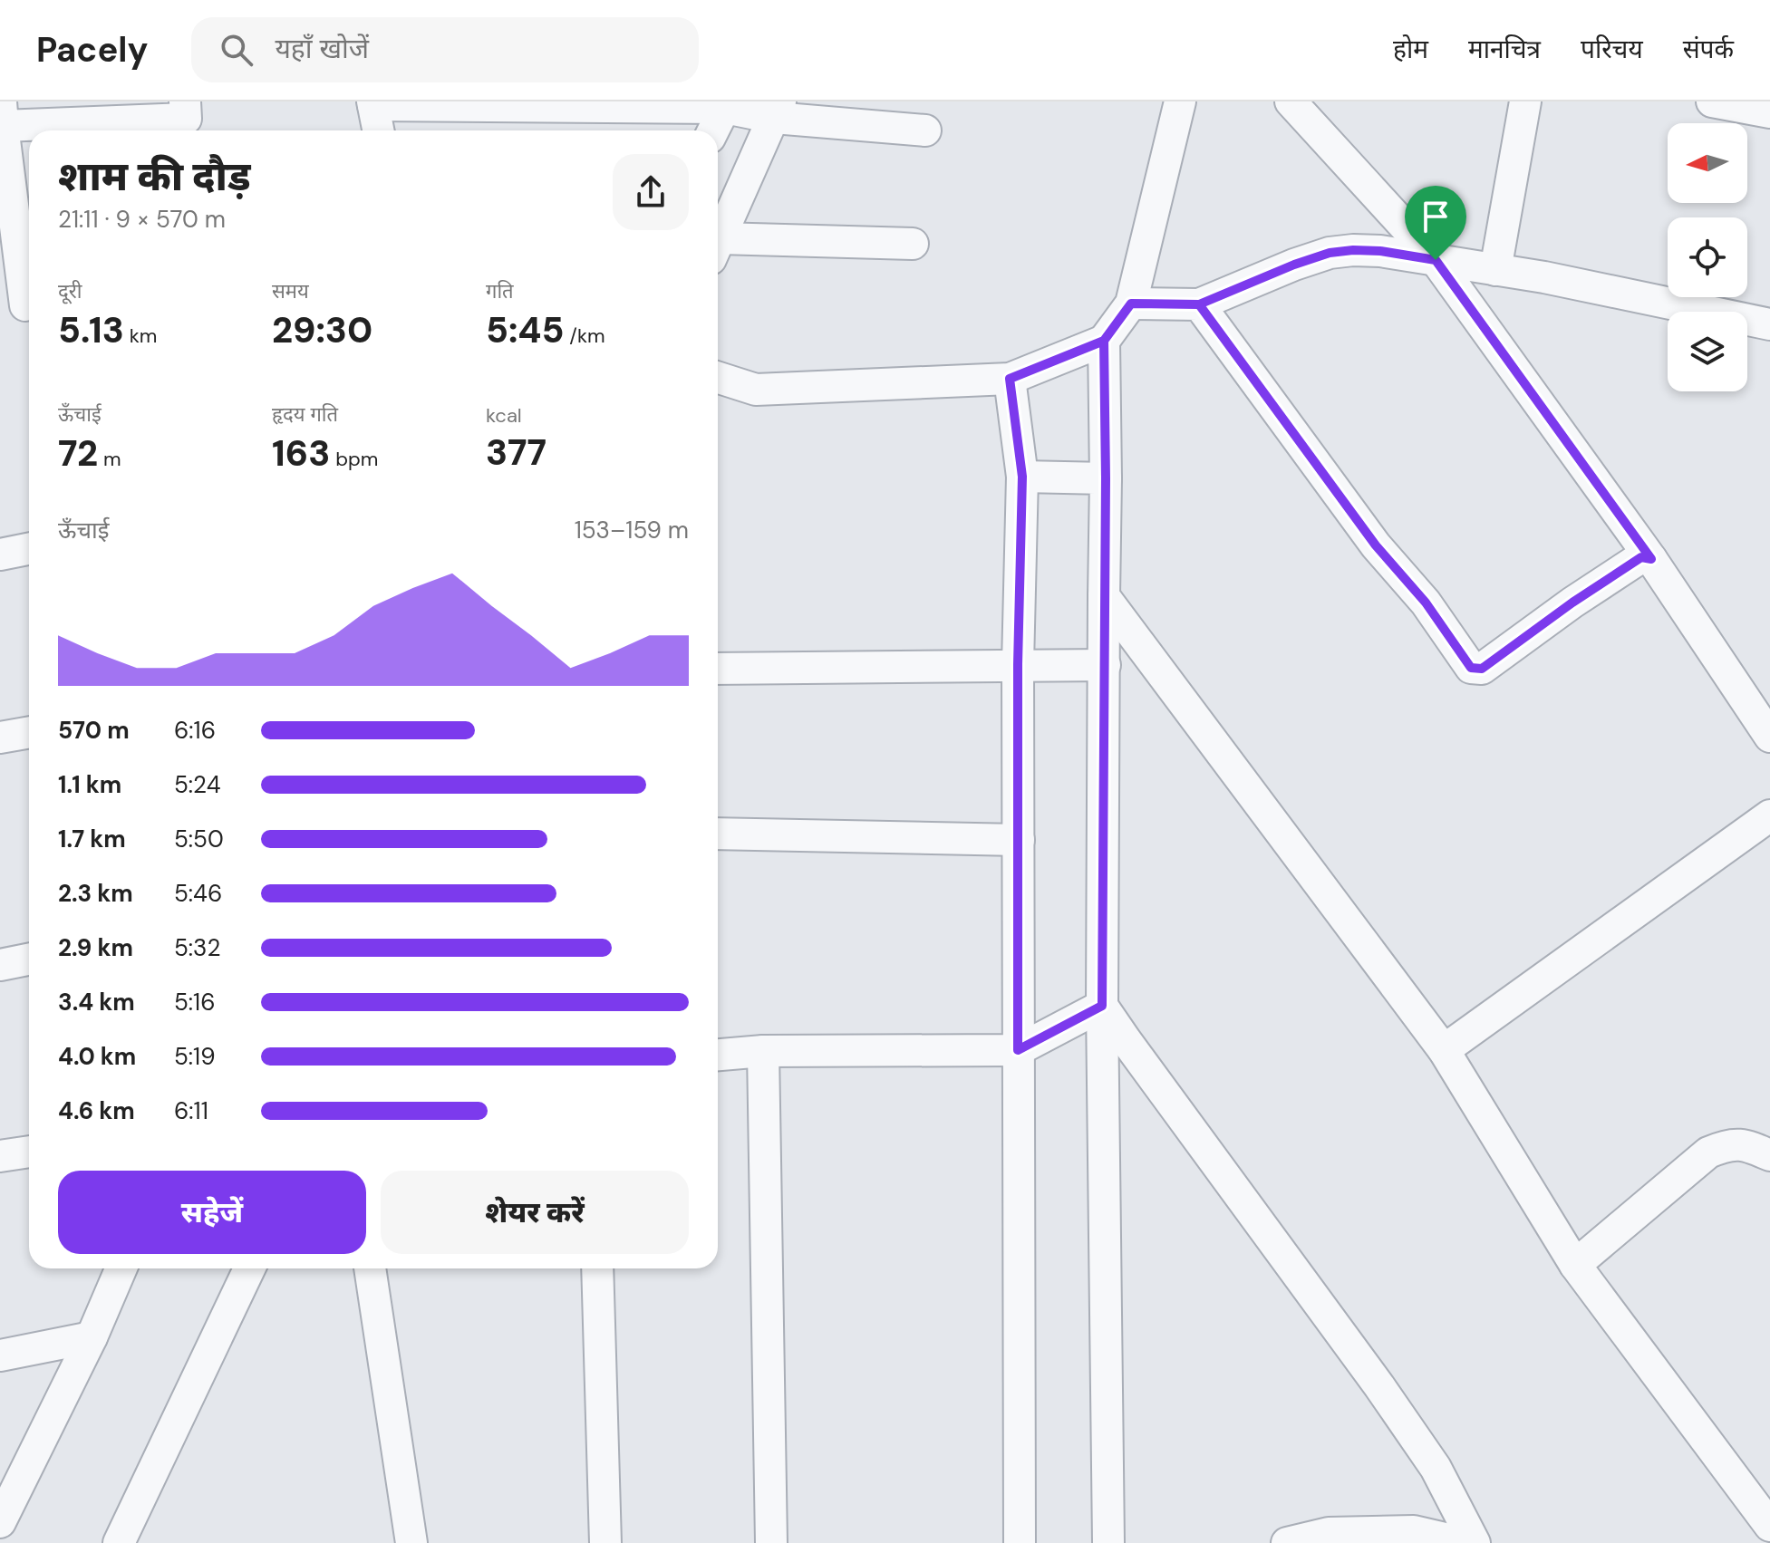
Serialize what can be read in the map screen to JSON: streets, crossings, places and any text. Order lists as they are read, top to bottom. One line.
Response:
{"north":"left","page":{"header":"Pacely","search":"यहाँ खोजें","nav":["होम","मानचित्र","परिचय","संपर्क"],"heading":["शाम की दौड़","21:11 · 9 × 570 m"],"stats":[["दूरी","5.13 km"],["समय","29:30"],["गति","5:45 /km"],["ऊँचाई","72 m"],["हृदय गति","163 bpm"],["kcal","377"]],"chart":["ऊँचाई","153–159 m"],"list":[{"name":"570 m","note":"6:16"},{"name":"1.1 km","note":"5:24"},{"name":"1.7 km","note":"5:50"},{"name":"2.3 km","note":"5:46"},{"name":"2.9 km","note":"5:32"},{"name":"3.4 km","note":"5:16"},{"name":"4.0 km","note":"5:19"},{"name":"4.6 km","note":"6:11"}],"buttons":["सहेजें","शेयर करें"]}}
